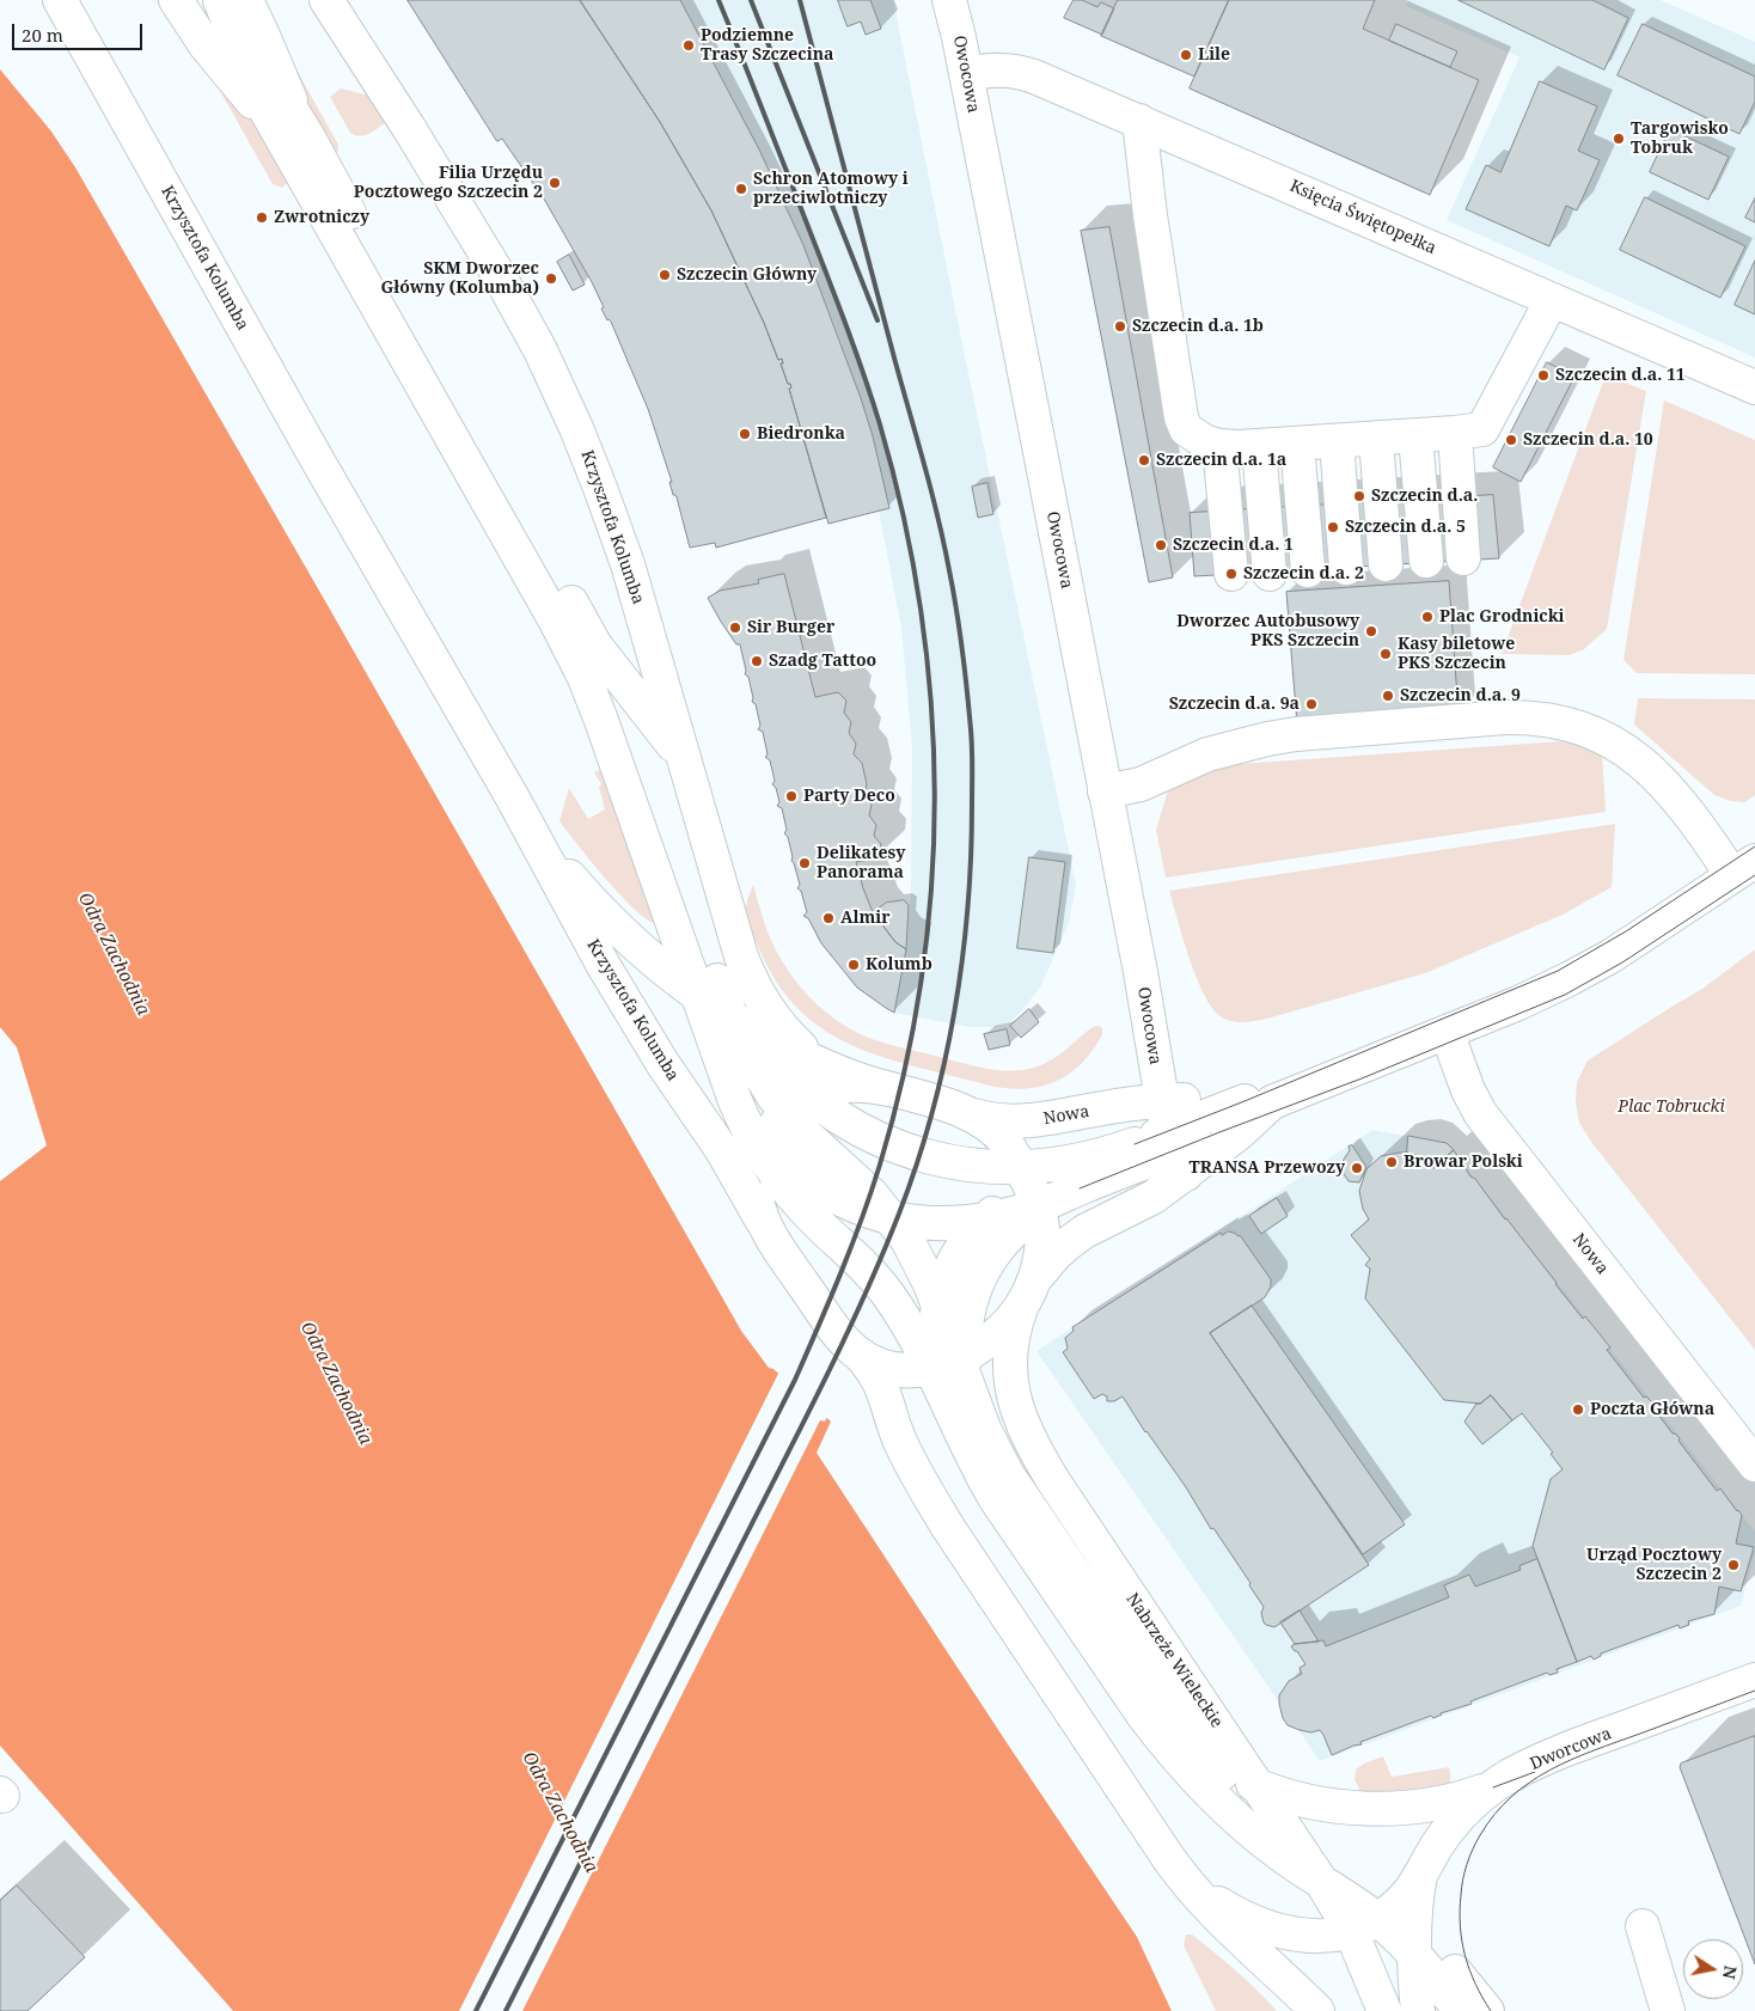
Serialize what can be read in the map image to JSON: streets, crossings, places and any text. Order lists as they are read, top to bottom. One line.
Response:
{"streets":{"street":["Owocowa","Księcia Świętopełka","Krzysztofa Kolumba","Nowa","Nabrzeże Wieleckie","Dworcowa"]},"crossings":[["Owocowa","Księcia Świętopełka"],["Owocowa","Nowa"],["Krzysztofa Kolumba","Nowa"],["Krzysztofa Kolumba","Nabrzeże Wieleckie"],["Nowa","Nabrzeże Wieleckie"],["Nabrzeże Wieleckie","Dworcowa"]],"water":["Odra Zachodnia"],"parks":["Plac Tobrucki"],"places":["Podziemne Trasy Szczecina","Lile","Targowisko Tobruk","Filia Urzędu Pocztowego Szczecin 2","Schron Atomowy i przeciwlotniczy","Zwrotniczy","Szczecin Główny","SKM Dworzec Główny (Kolumba)","Szczecin d.a. 1b","Szczecin d.a. 11","Biedronka","Szczecin d.a. 10","Szczecin d.a. 1a","Szczecin d.a.","Szczecin d.a. 5","Szczecin d.a. 1","Szczecin d.a. 2","Plac Grodnicki","Sir Burger","Dworzec Autobusowy PKS Szczecin","Kasy biletowe PKS Szczecin","Szadg Tattoo","Szczecin d.a. 9","Szczecin d.a. 9a","Party Deco","Delikatesy Panorama","Almir","Kolumb","Browar Polski","TRANSA Przewozy","Poczta Główna","Urząd Pocztowy Szczecin 2"],"scale_bar":"20 m","north":"right"}
